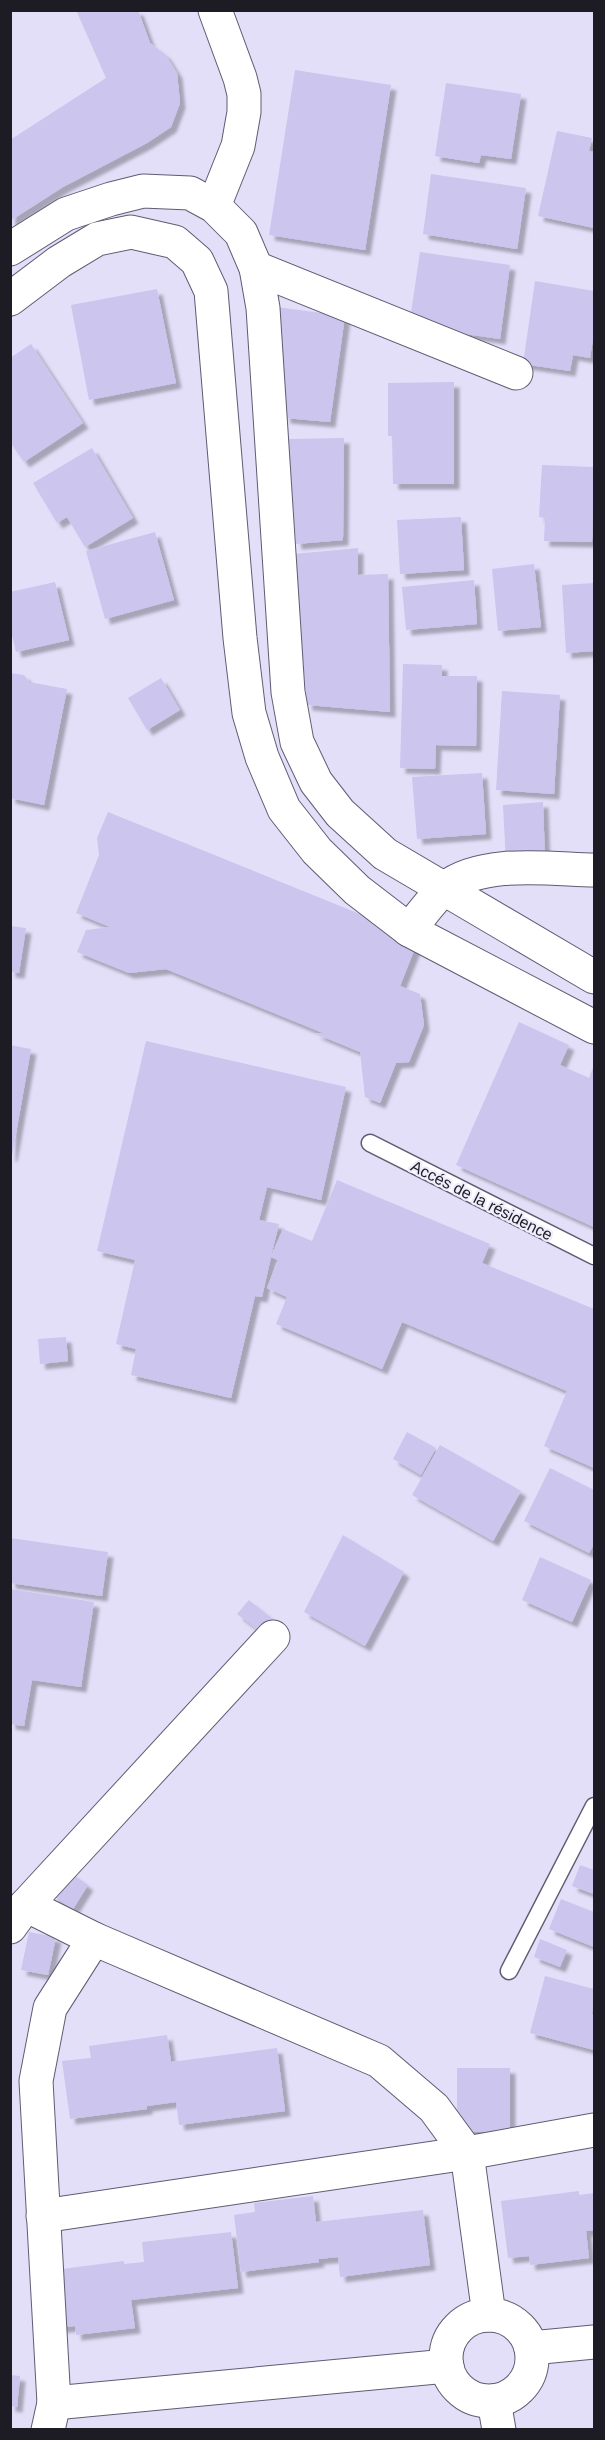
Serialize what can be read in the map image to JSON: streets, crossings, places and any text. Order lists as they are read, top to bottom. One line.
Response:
{"streets":{"lane":["Accés de la résidence"]}}
